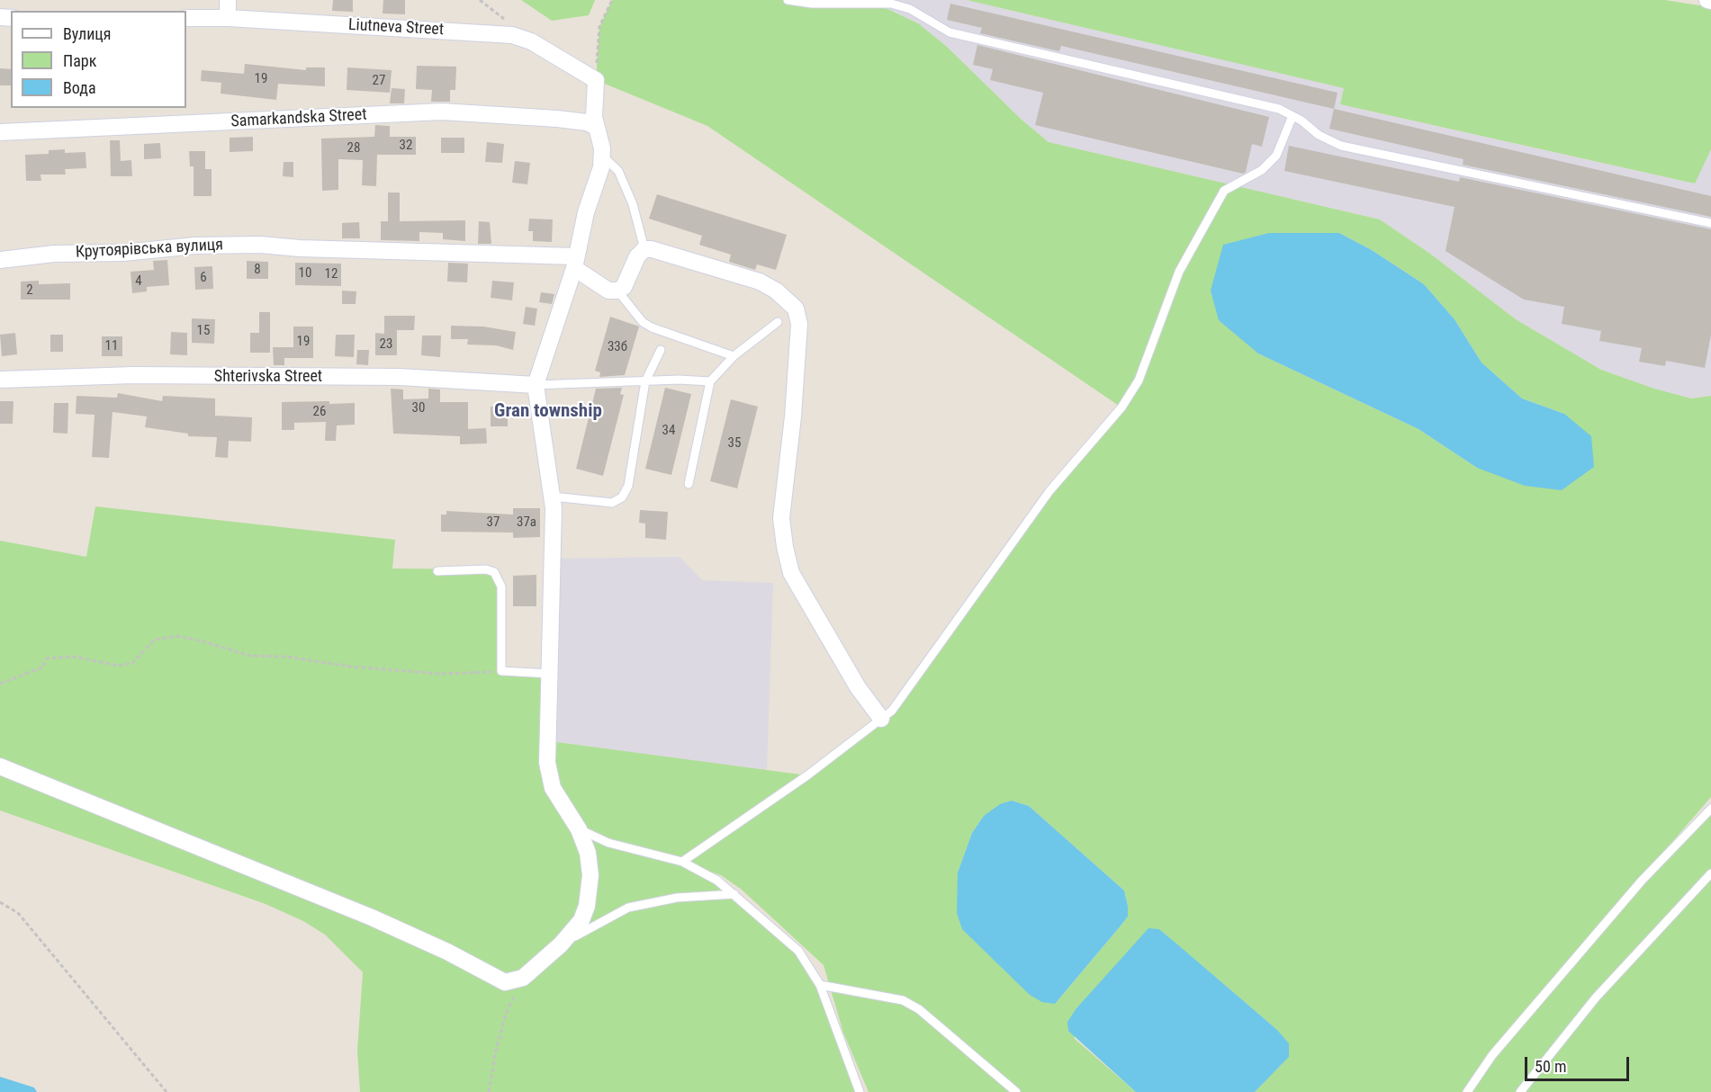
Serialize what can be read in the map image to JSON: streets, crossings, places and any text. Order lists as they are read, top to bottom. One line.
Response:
{"streets":{"street":["Liutneva Street","Samarkandska Street","Крутоярівська вулиця","Shterivska Street"]},"districts":["Gran township"],"house_numbers":["19","27","32","28","8","10","12","6","4","2","15","19","23","11","33б","30","26","34","35","37","37а"],"legend":["Вулиця","Парк","Вода"],"scale_bar":"50 m"}
